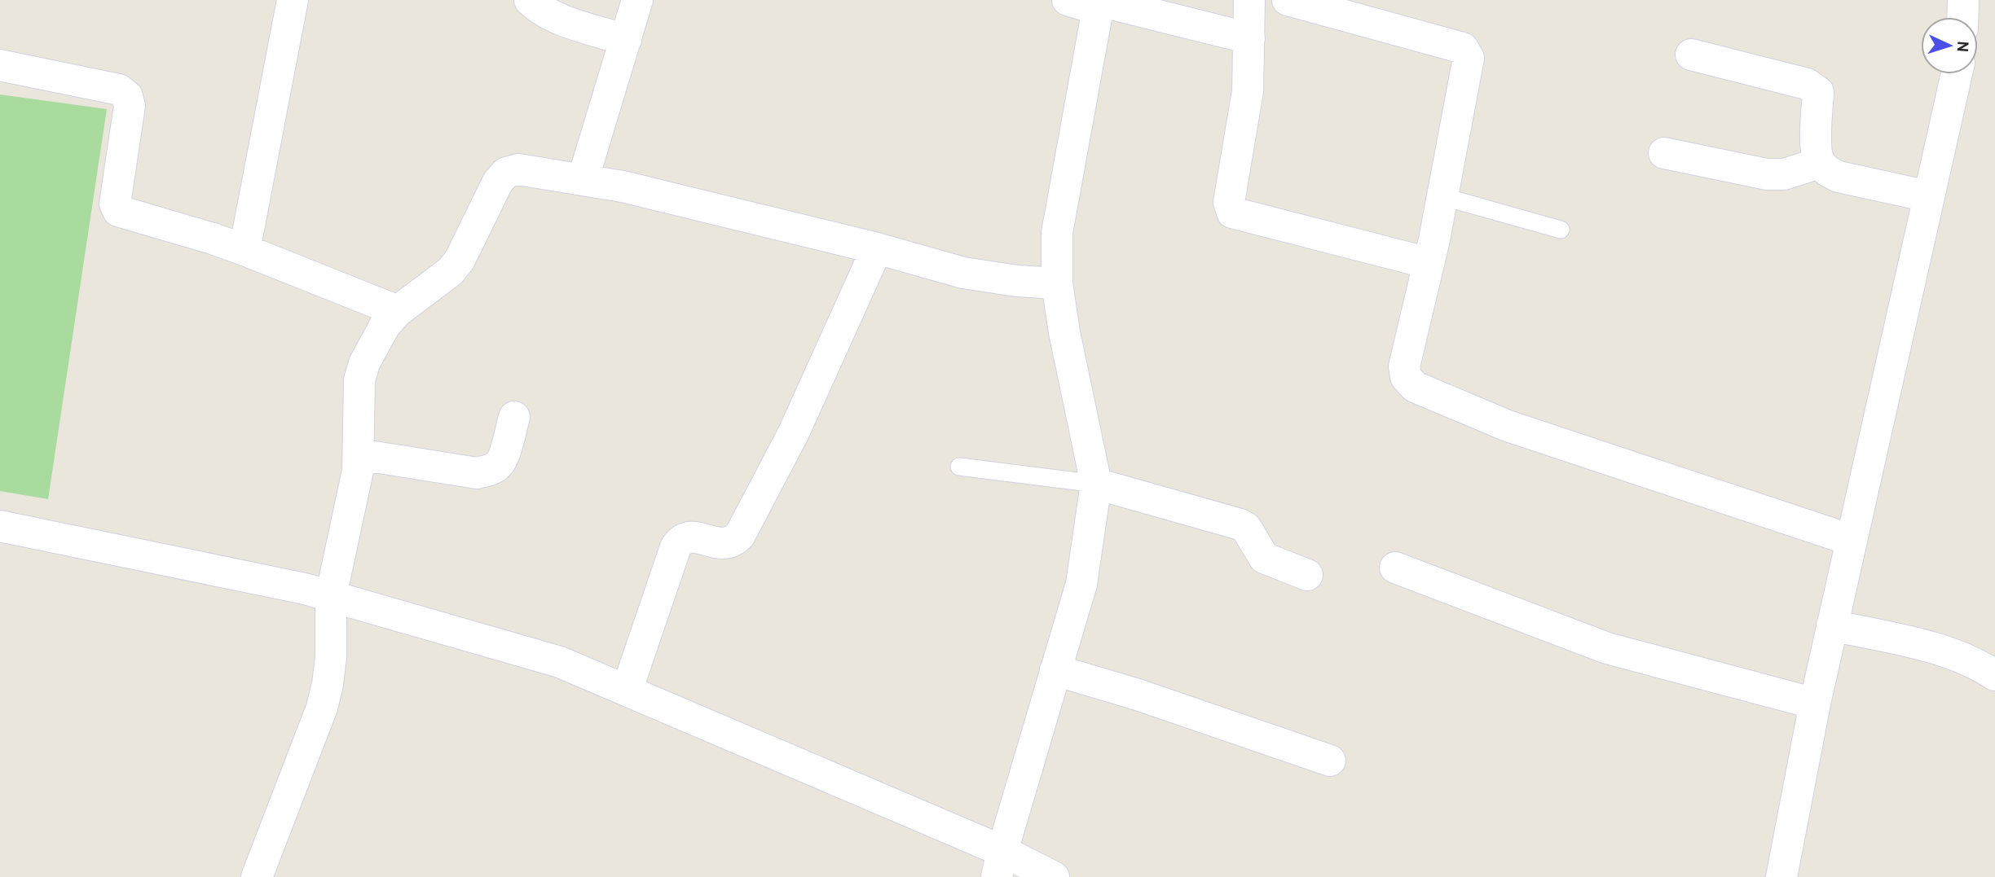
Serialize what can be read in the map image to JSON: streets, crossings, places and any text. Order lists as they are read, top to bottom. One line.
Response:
{"north":"right"}
